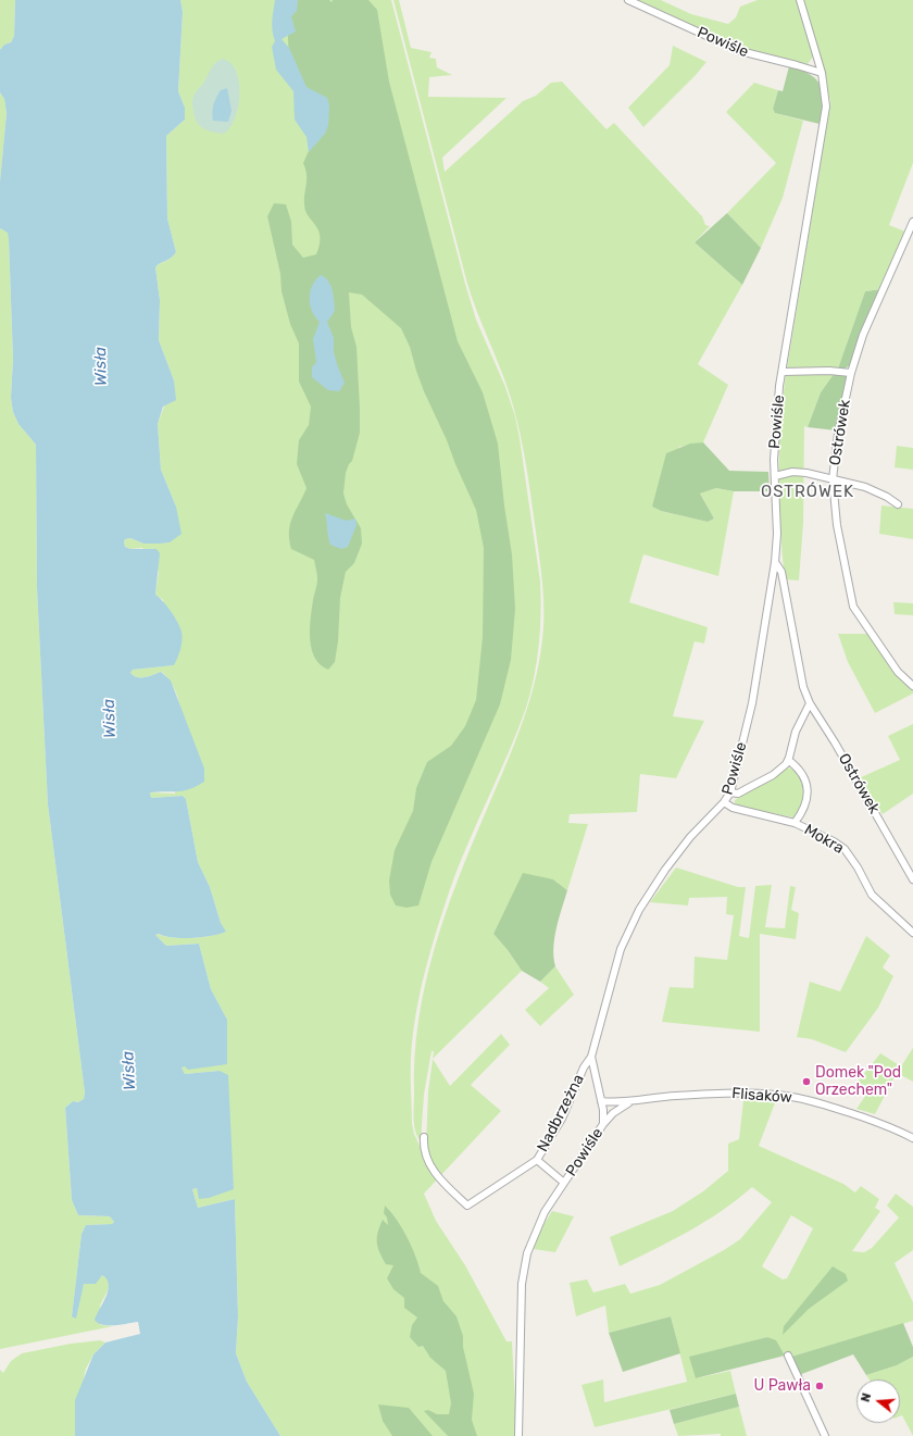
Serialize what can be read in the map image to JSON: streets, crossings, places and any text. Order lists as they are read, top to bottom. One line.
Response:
{"streets":{"street":["Powiśle","Ostrówek","Mokra","Flisaków","Nadbrzeżna"]},"crossings":[["Powiśle","Ostrówek"],["Powiśle","Mokra"],["Powiśle","Flisaków"],["Powiśle","Nadbrzeżna"]],"districts":["OSTRÓWEK"],"water":["Wisła"],"places":["Domek \"Pod Orzechem\"","U Pawła"],"north":"left"}
